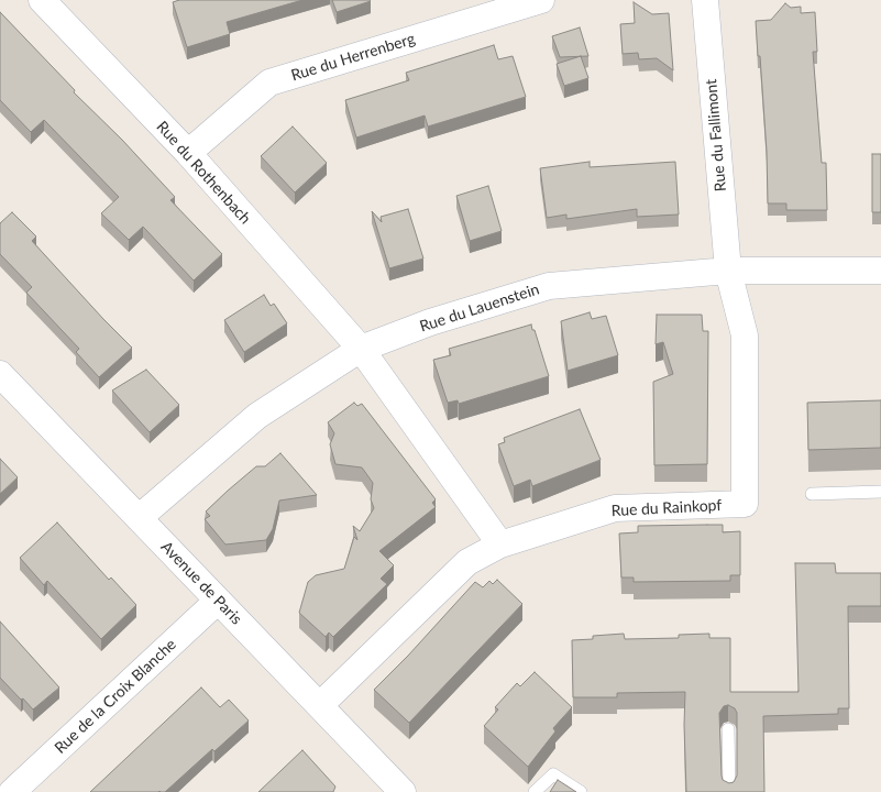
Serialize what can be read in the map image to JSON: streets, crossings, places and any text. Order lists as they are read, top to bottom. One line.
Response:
{"streets":{"street":["Rue du Herrenberg","Rue du Fallimont","Rue du Rothenbach","Rue du Lauenstein","Rue du Rainkopf","Avenue de Paris","Rue de la Croix Blanche"]},"crossings":[["Rue du Herrenberg","Rue du Rothenbach"],["Rue du Fallimont","Rue du Lauenstein"],["Rue du Fallimont","Rue du Rainkopf"],["Rue du Rothenbach","Rue du Lauenstein"],["Rue du Rothenbach","Rue du Rainkopf"],["Rue du Lauenstein","Rue du Rainkopf"],["Rue du Lauenstein","Avenue de Paris"],["Rue du Rainkopf","Avenue de Paris"],["Avenue de Paris","Rue de la Croix Blanche"]]}
